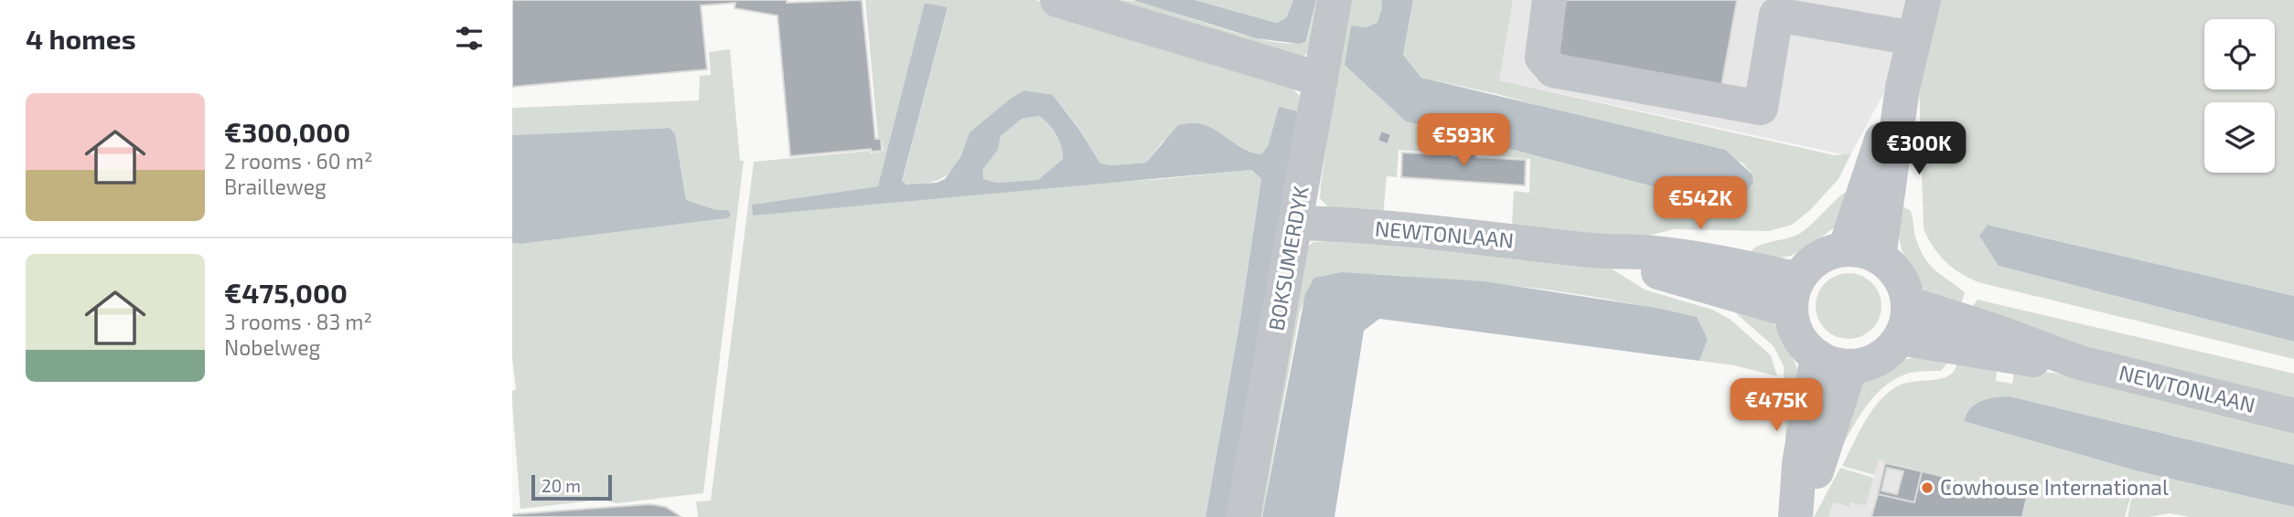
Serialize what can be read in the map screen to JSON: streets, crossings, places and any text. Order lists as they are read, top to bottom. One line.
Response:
{"streets":{"street":["NEWTONLAAN","BOKSUMERDYK"]},"crossings":[["NEWTONLAAN","BOKSUMERDYK"]],"places":["Cowhouse International"],"scale_bar":"20 m","page":{"heading":"4 homes","list":[{"name":"€300,000","note":"2 rooms · 60 m² · Brailleweg"},{"name":"€475,000","note":"3 rooms · 83 m² · Nobelweg"}],"price":["€593K","€300K","€542K","€475K"],"scale":"20 m"}}
